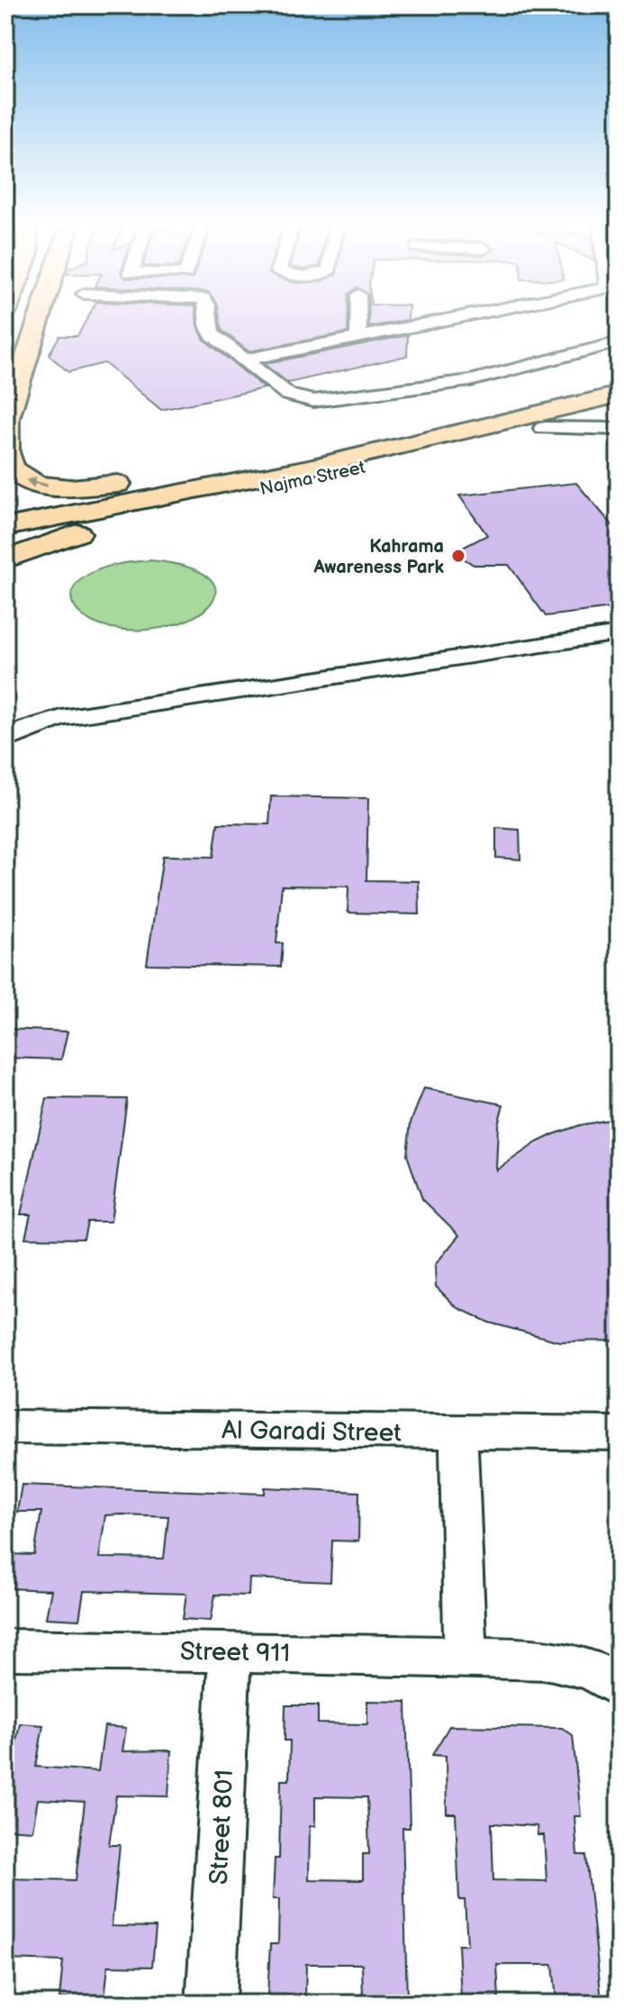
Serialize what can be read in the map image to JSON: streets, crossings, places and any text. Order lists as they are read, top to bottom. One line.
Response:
{"streets":{"main road":["Najma Street"],"street":["Al Garadi Street","Street 911","Street 801"]},"crossings":[["Street 911","Street 801"]],"places":["Kahrama Awareness Park"]}
